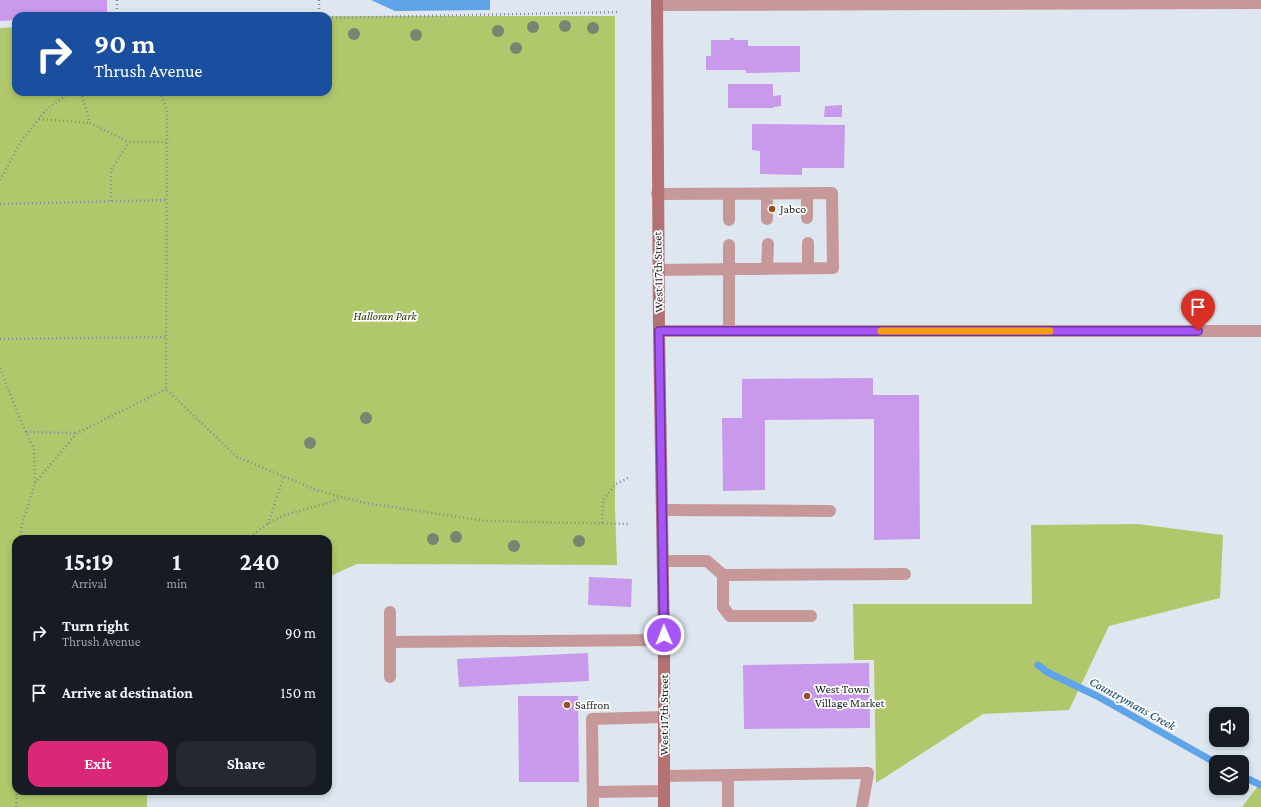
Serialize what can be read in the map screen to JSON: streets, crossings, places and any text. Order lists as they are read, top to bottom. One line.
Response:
{"streets":{"main road":["West 117th Street"]},"water":["Countrymans Creek"],"parks":["Halloran Park"],"places":["Jabco","West Town Village Market","Saffron"],"page":{"turn":["90 m","Thrush Avenue"],"eta":["15:19","Arrival","1","min","240","m"],"list":[{"name":"Turn right","note":"Thrush Avenue","value":"90 m"},{"name":"Arrive at destination","value":"150 m"}],"buttons":["Exit","Share"]}}
